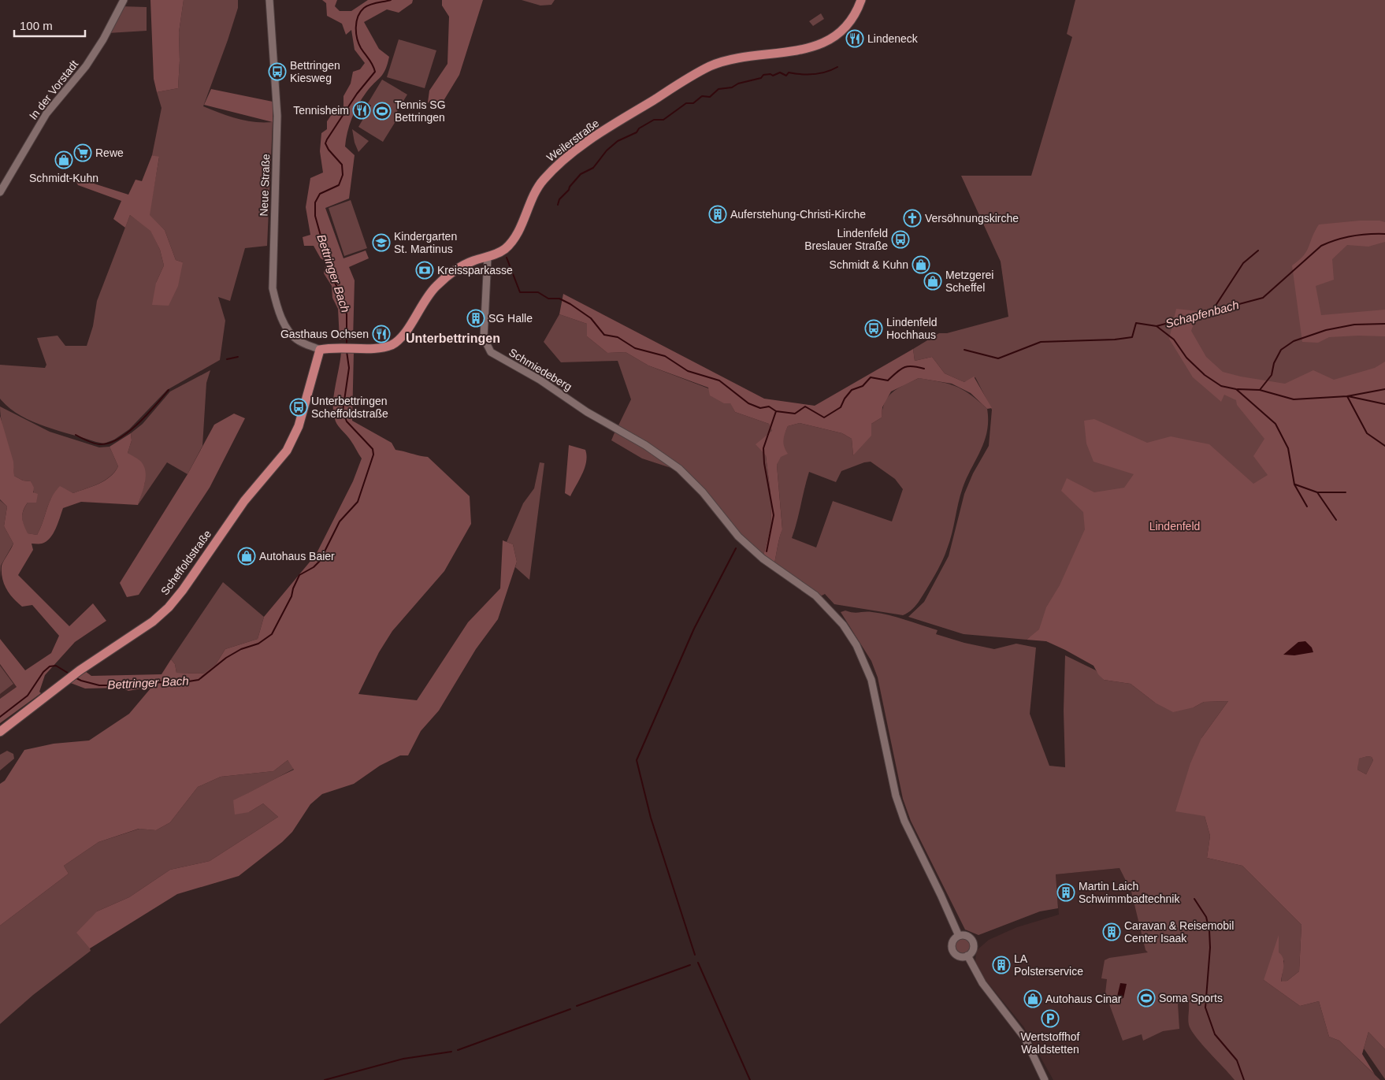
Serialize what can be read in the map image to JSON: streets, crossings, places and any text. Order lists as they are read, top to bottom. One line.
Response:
{"streets":{"main road":["Weilerstraße","Scheffoldstraße"],"street":["In der Vorstadt","Neue Straße","Schmiedeberg"]},"crossings":[["Weilerstraße","Neue Straße"],["Weilerstraße","Schmiedeberg"],["Weilerstraße","Scheffoldstraße"],["Neue Straße","Scheffoldstraße"]],"districts":["Unterbettringen"],"water":["Bettringer Bach","Schapfenbach"],"parks":["Lindenfeld"],"places":{"restaurant":["Lindeneck","Tennisheim","Gasthaus Ochsen"],"bus stop":["Bettringen Kiesweg","Lindenfeld Breslauer Straße","Lindenfeld Hochhaus","Unterbettringen Scheffoldstraße"],"sports":["Tennis SG Bettringen","Soma Sports"],"supermarket":["Rewe"],"shop":["Schmidt-Kuhn","Schmidt & Kuhn","Metzgerei Scheffel","Autohaus Baier","Autohaus Cinar"],"building":["Auferstehung-Christi-Kirche","SG Halle","Martin Laich Schwimmbadtechnik","Caravan & Reisemobil Center Isaak","LA Polsterservice"],"church":["Versöhnungskirche"],"school or university":["Kindergarten St. Martinus"],"bank":["Kreissparkasse"],"parking":["Wertstoffhof Waldstetten"]},"scale_bar":"100 m"}
